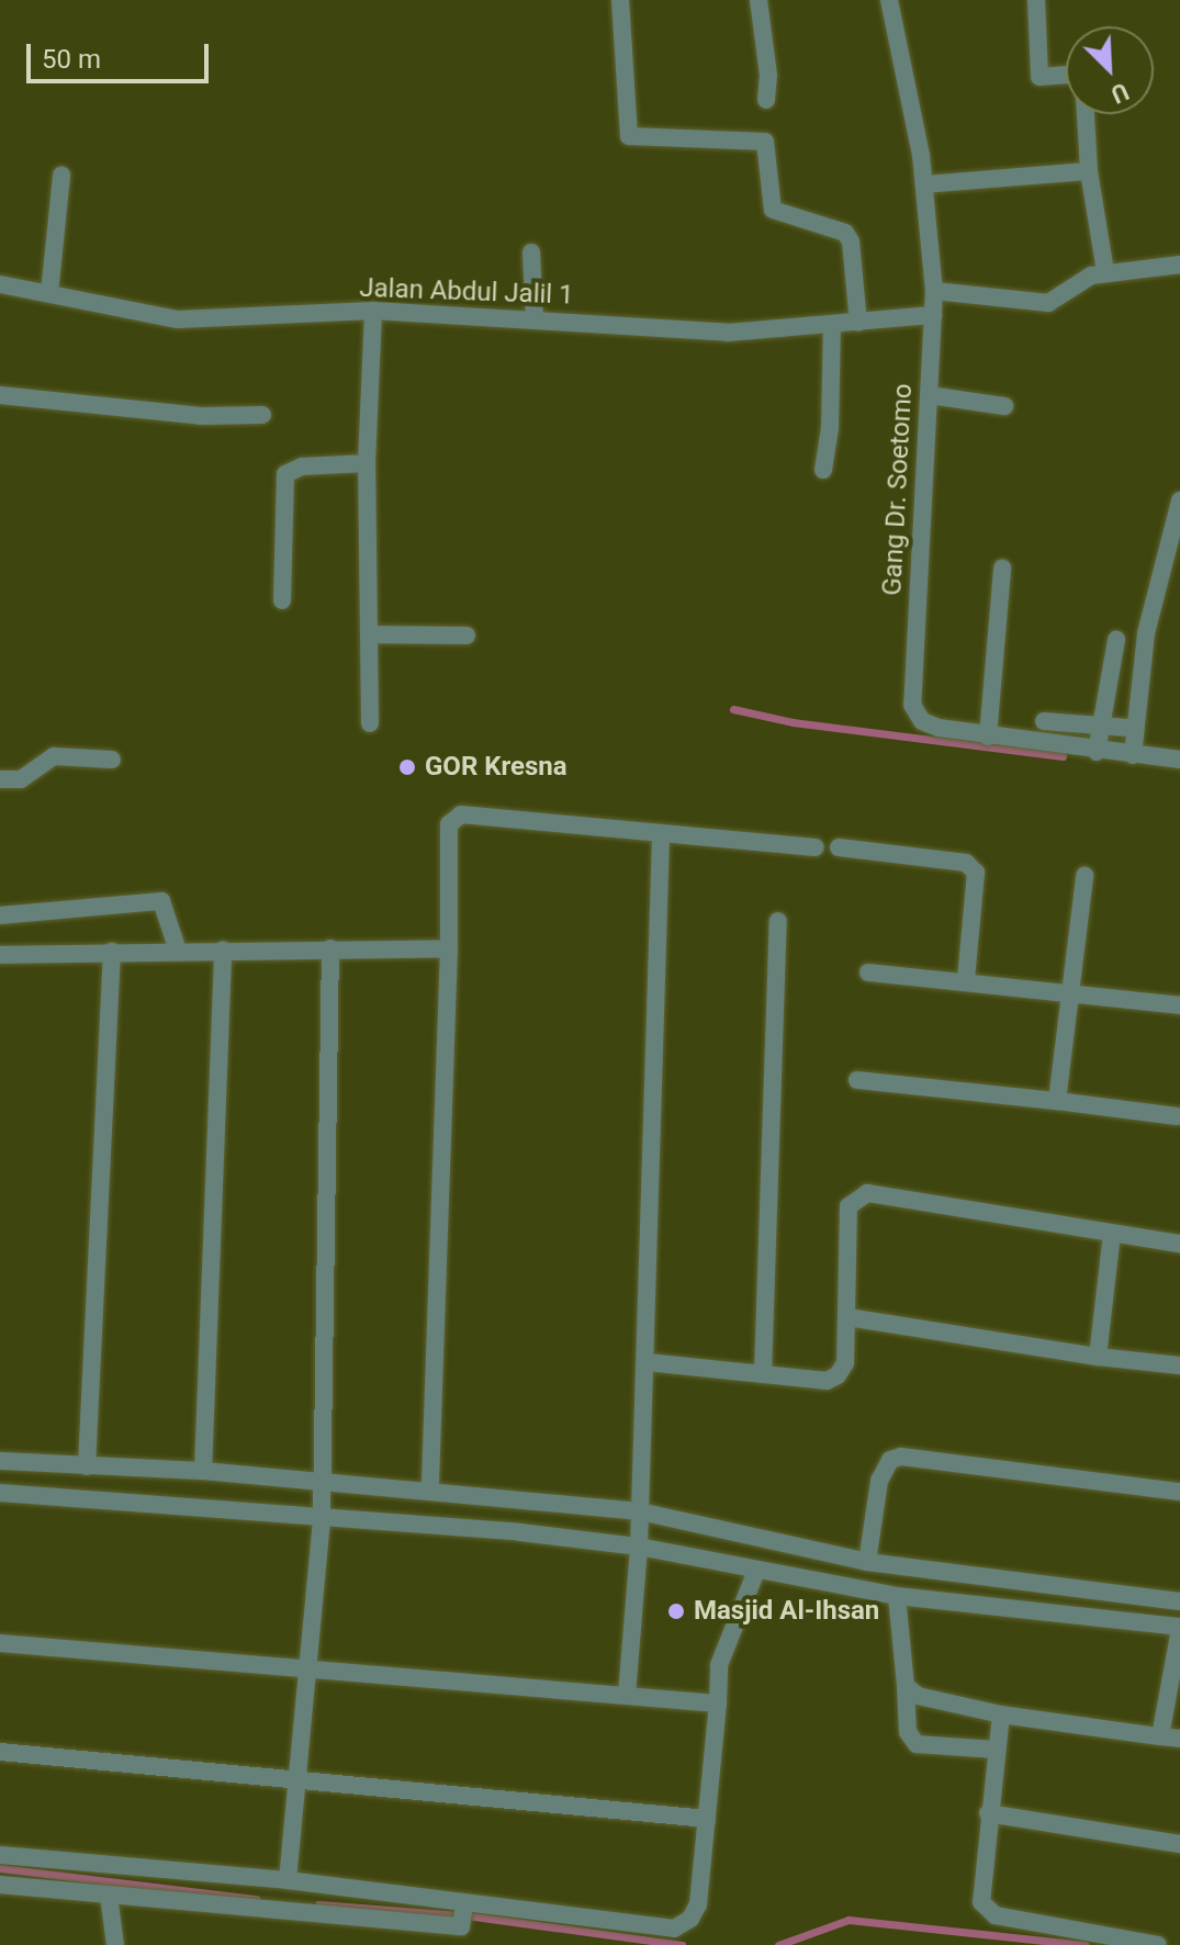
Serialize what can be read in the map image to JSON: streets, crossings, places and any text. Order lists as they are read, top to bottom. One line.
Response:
{"streets":{"street":["Jalan Abdul Jalil 1","Gang Dr. Soetomo"]},"crossings":[["Jalan Abdul Jalil 1","Gang Dr. Soetomo"]],"places":["GOR Kresna","Masjid Al-Ihsan"],"scale_bar":"50 m","north":"bottom right"}
